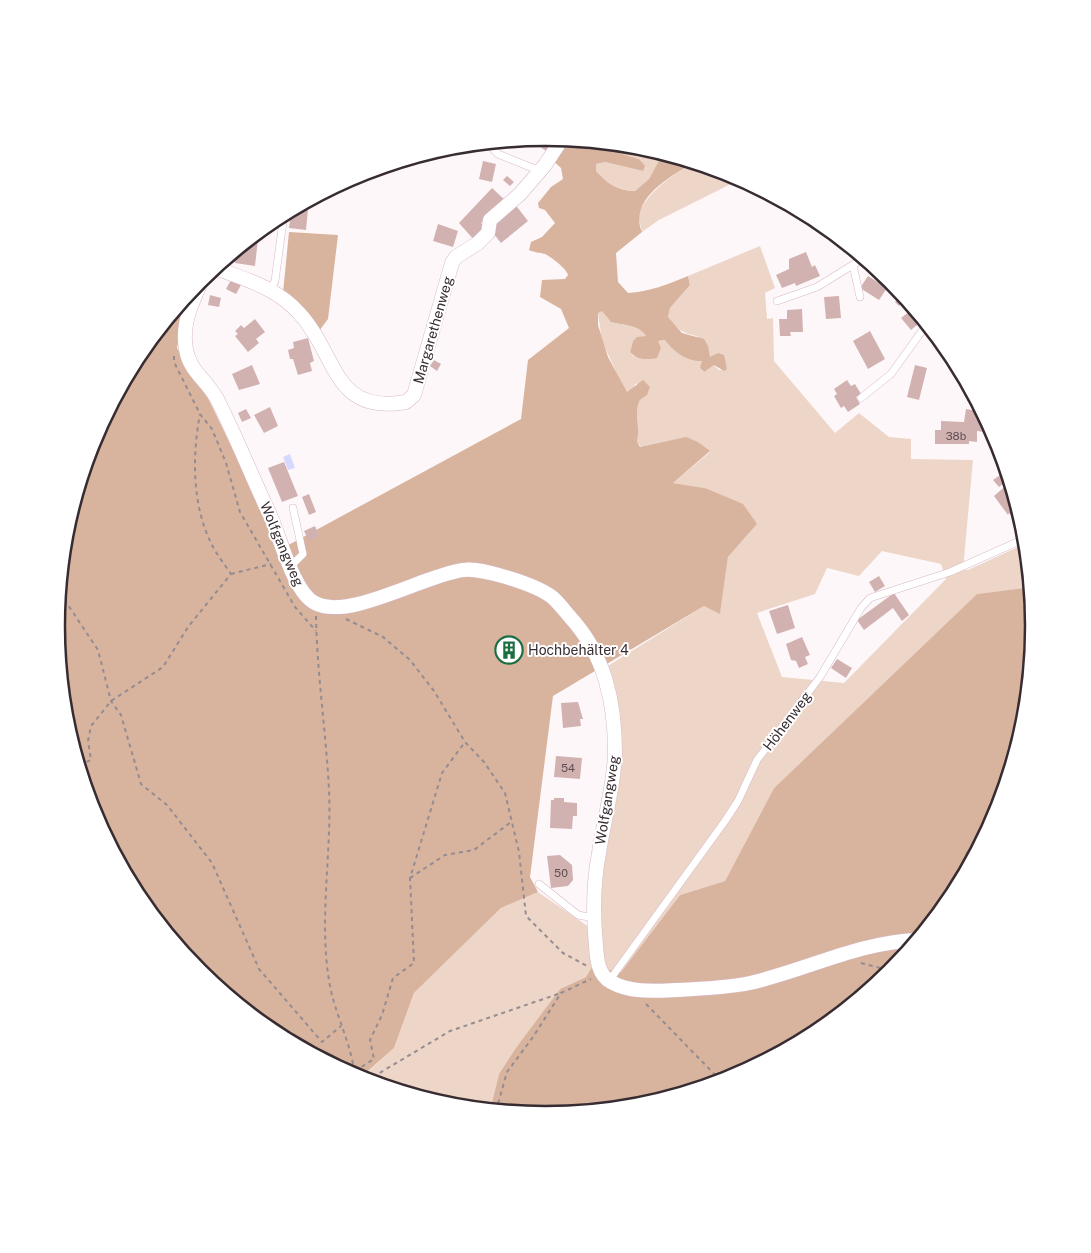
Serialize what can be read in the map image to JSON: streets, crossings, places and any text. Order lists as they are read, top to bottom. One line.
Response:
{"streets":{"street":["Margarethenweg","Wolfgangweg"],"lane":["Höhenweg"]},"crossings":[["Wolfgangweg","Höhenweg"]],"places":{"building":["Hochbehälter 4"]},"house_numbers":["38b","54","50"]}
